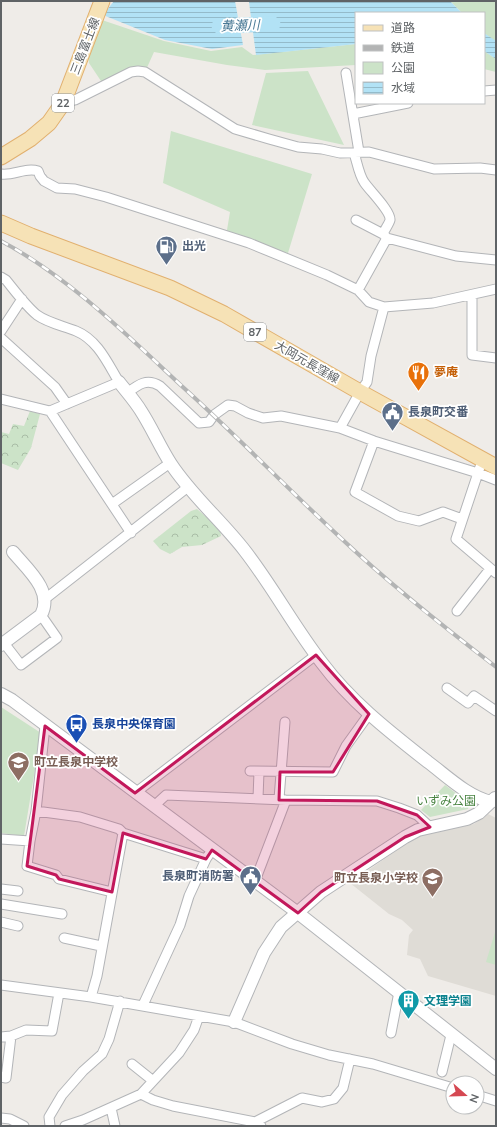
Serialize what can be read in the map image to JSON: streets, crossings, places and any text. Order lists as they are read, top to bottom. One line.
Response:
{"streets":{"main road":["三島富士線","22","87","大岡元長窪線"]},"water":["黄瀬川"],"parks":["いずみ公園"],"places":{"fuel station":["出光"],"restaurant":["夢庵"],"public building":["長泉町交番","長泉町消防署"],"bus stop":["長泉中央保育園"],"school or university":["町立長泉中学校","町立長泉小学校"],"building":["文理学園"]},"legend":["道路","鉄道","公園","水域"],"north":"right"}
